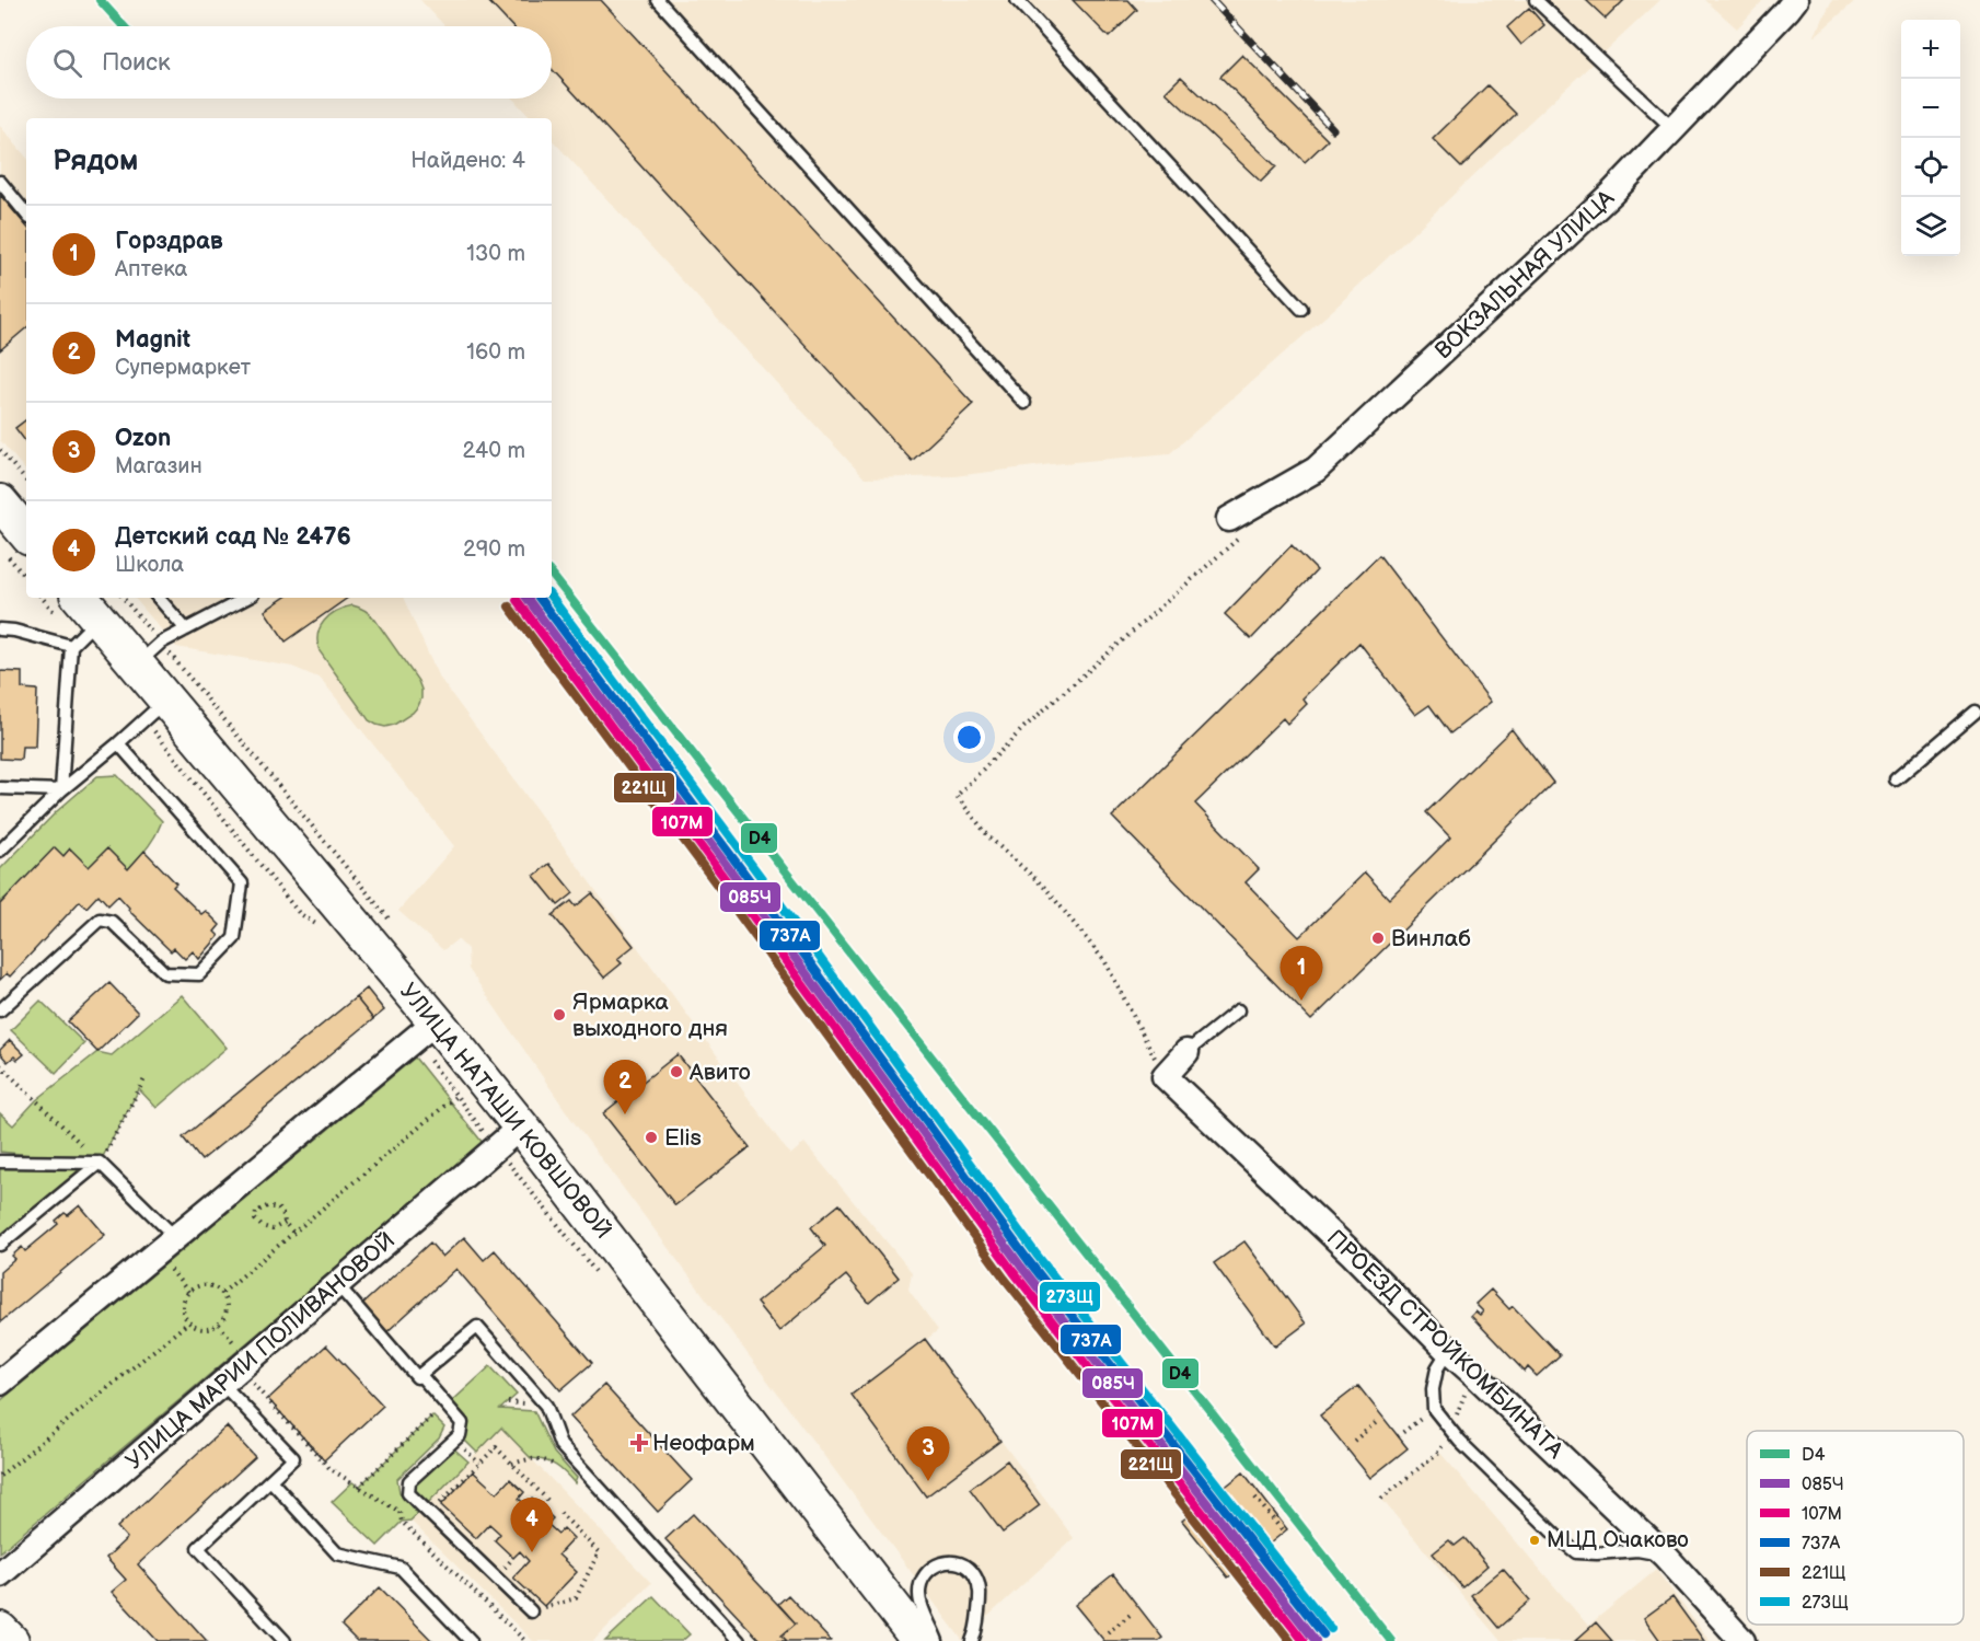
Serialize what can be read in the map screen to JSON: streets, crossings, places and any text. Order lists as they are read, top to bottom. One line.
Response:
{"streets":{"street":["ВОКЗАЛЬНАЯ УЛИЦА","УЛИЦА НАТАШИ КОВШОВОЙ","ПРОЕЗД СТРОЙКОМБИНАТА","УЛИЦА МАРИИ ПОЛИВАНОВОЙ"]},"crossings":[["УЛИЦА НАТАШИ КОВШОВОЙ","УЛИЦА МАРИИ ПОЛИВАНОВОЙ"]],"places":{"other":["Винлаб","Ярмарка выходного дня","Авито","Elis","МЦД Очаково"],"health":["Неофарм"]},"lines":["transit line D4","transit line 085Ч","transit line 737А","transit line 273Щ","transit line 107М","transit line 221Щ"],"legend":["D4","085Ч","107М","737А","221Щ","273Щ"],"page":{"map_buttons":["+","−"],"search":"Поиск","heading":["Рядом","Найдено: 4"],"list":[{"mark":"1","name":"Горздрав","note":"Аптека","value":"130 m"},{"mark":"2","name":"Magnit","note":"Супермаркет","value":"160 m"},{"mark":"3","name":"Ozon","note":"Магазин","value":"240 m"},{"mark":"4","name":"Детский сад № 2476","note":"Школа","value":"290 m"}],"pins":["1","2","3","4"]}}
